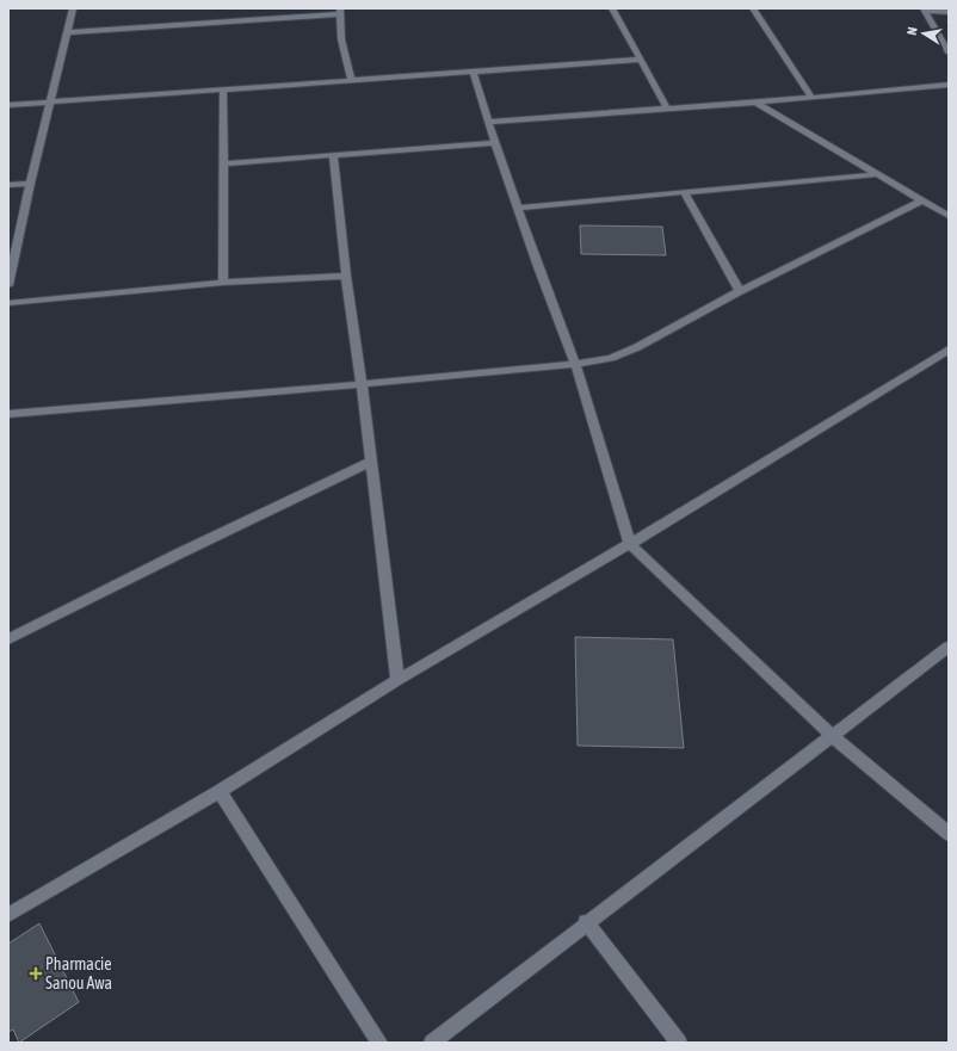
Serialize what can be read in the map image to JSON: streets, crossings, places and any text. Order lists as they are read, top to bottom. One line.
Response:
{"places":{"health":["Pharmacie Sanou Awa"]},"north":"left"}
